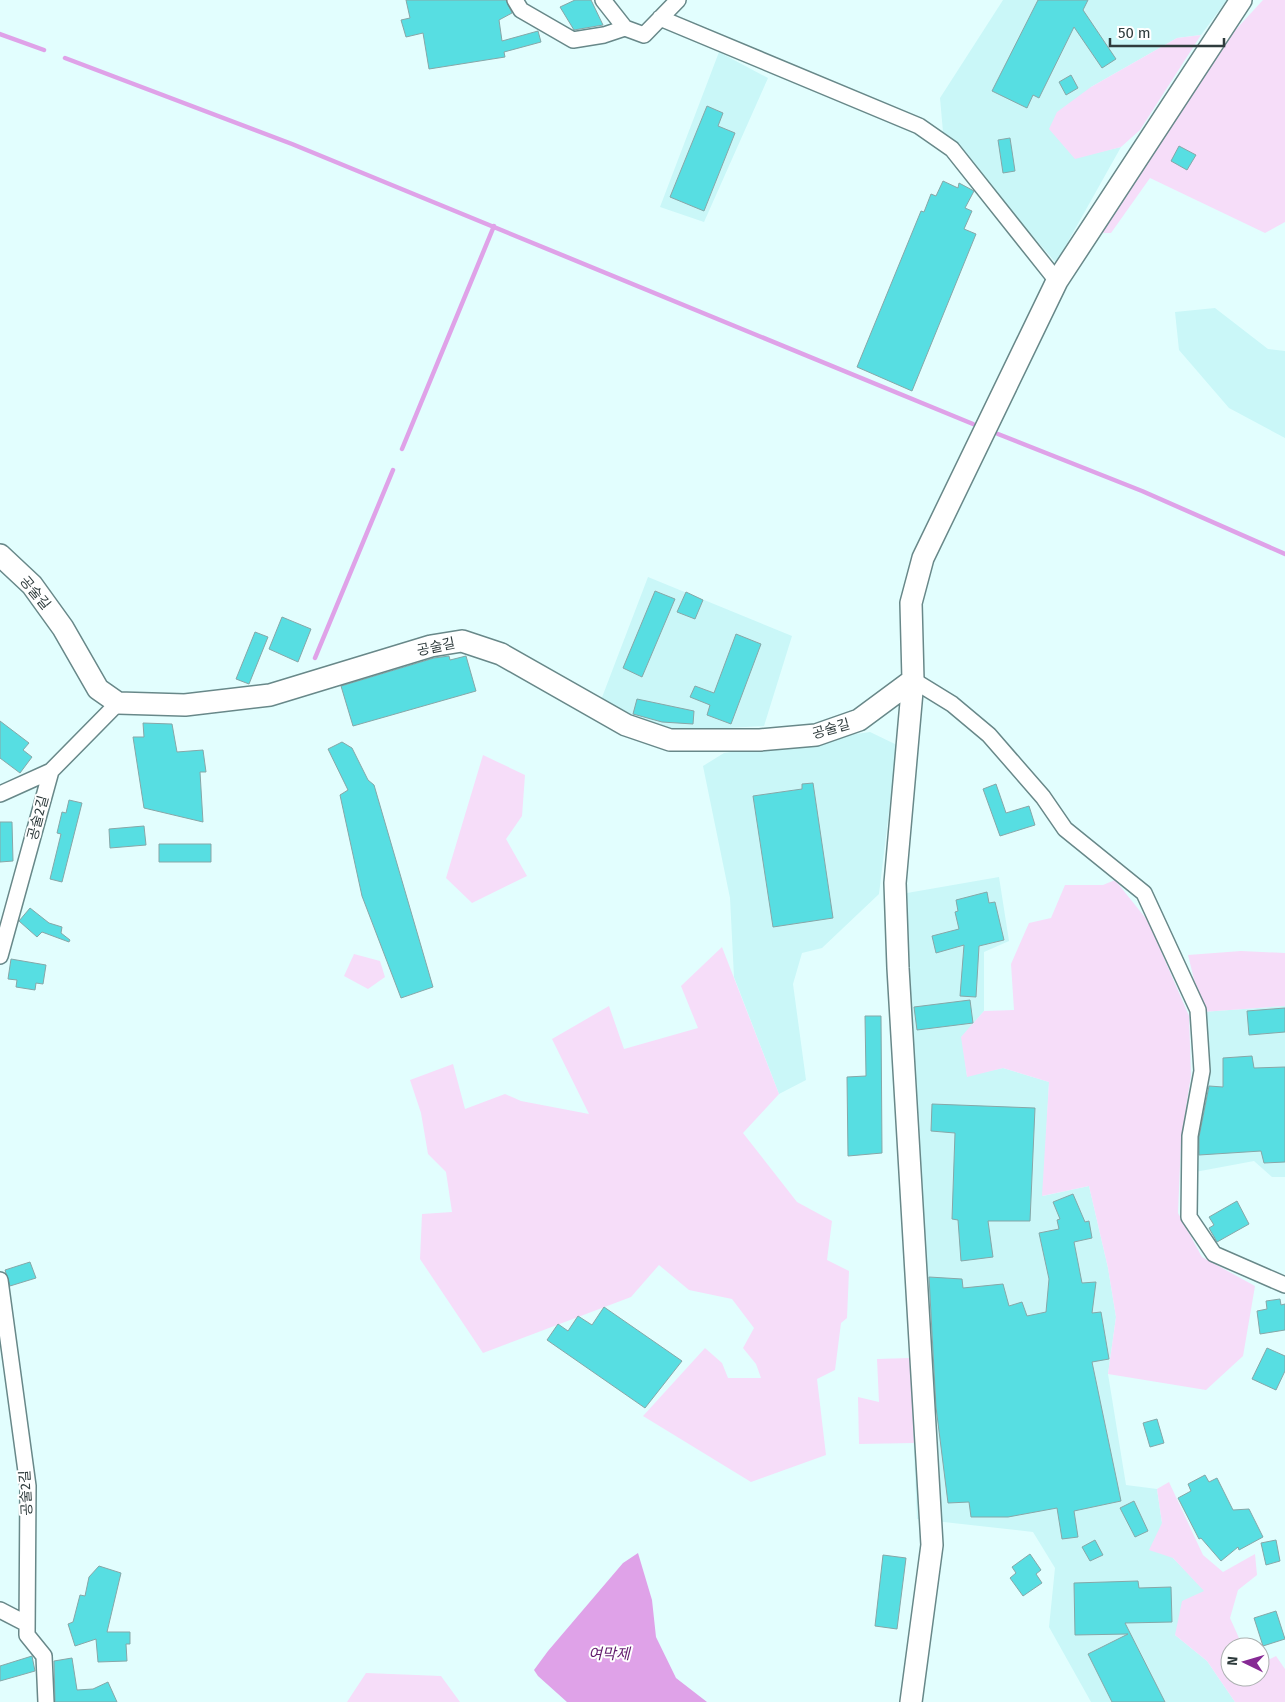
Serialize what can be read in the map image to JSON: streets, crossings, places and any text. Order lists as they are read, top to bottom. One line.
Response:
{"streets":{"street":["공술길","공술2길"]},"crossings":[["공술길","공술2길"]],"water":["여막제"],"scale_bar":"50 m","north":"left"}
